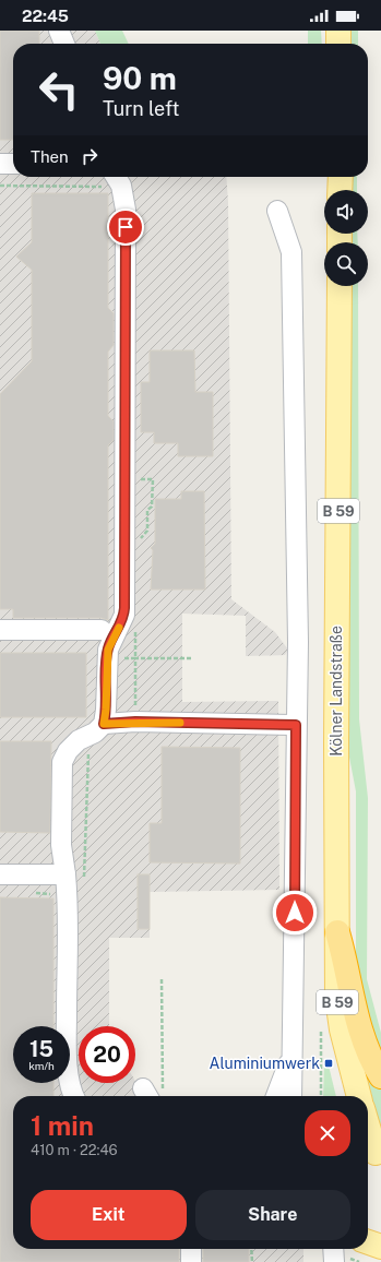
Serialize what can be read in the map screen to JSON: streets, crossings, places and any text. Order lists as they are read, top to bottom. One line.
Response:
{"streets":{"main road":["B 59","Kölner Landstraße"]},"places":{"transit":["Aluminiumwerk"]},"page":{"status":"22:45","turn":["90 m","Turn left"],"then":"Then","speed":"15 km/h","limit":"20","heading":["1 min","410 m · 22:46"],"buttons":["Exit","Share"]}}
